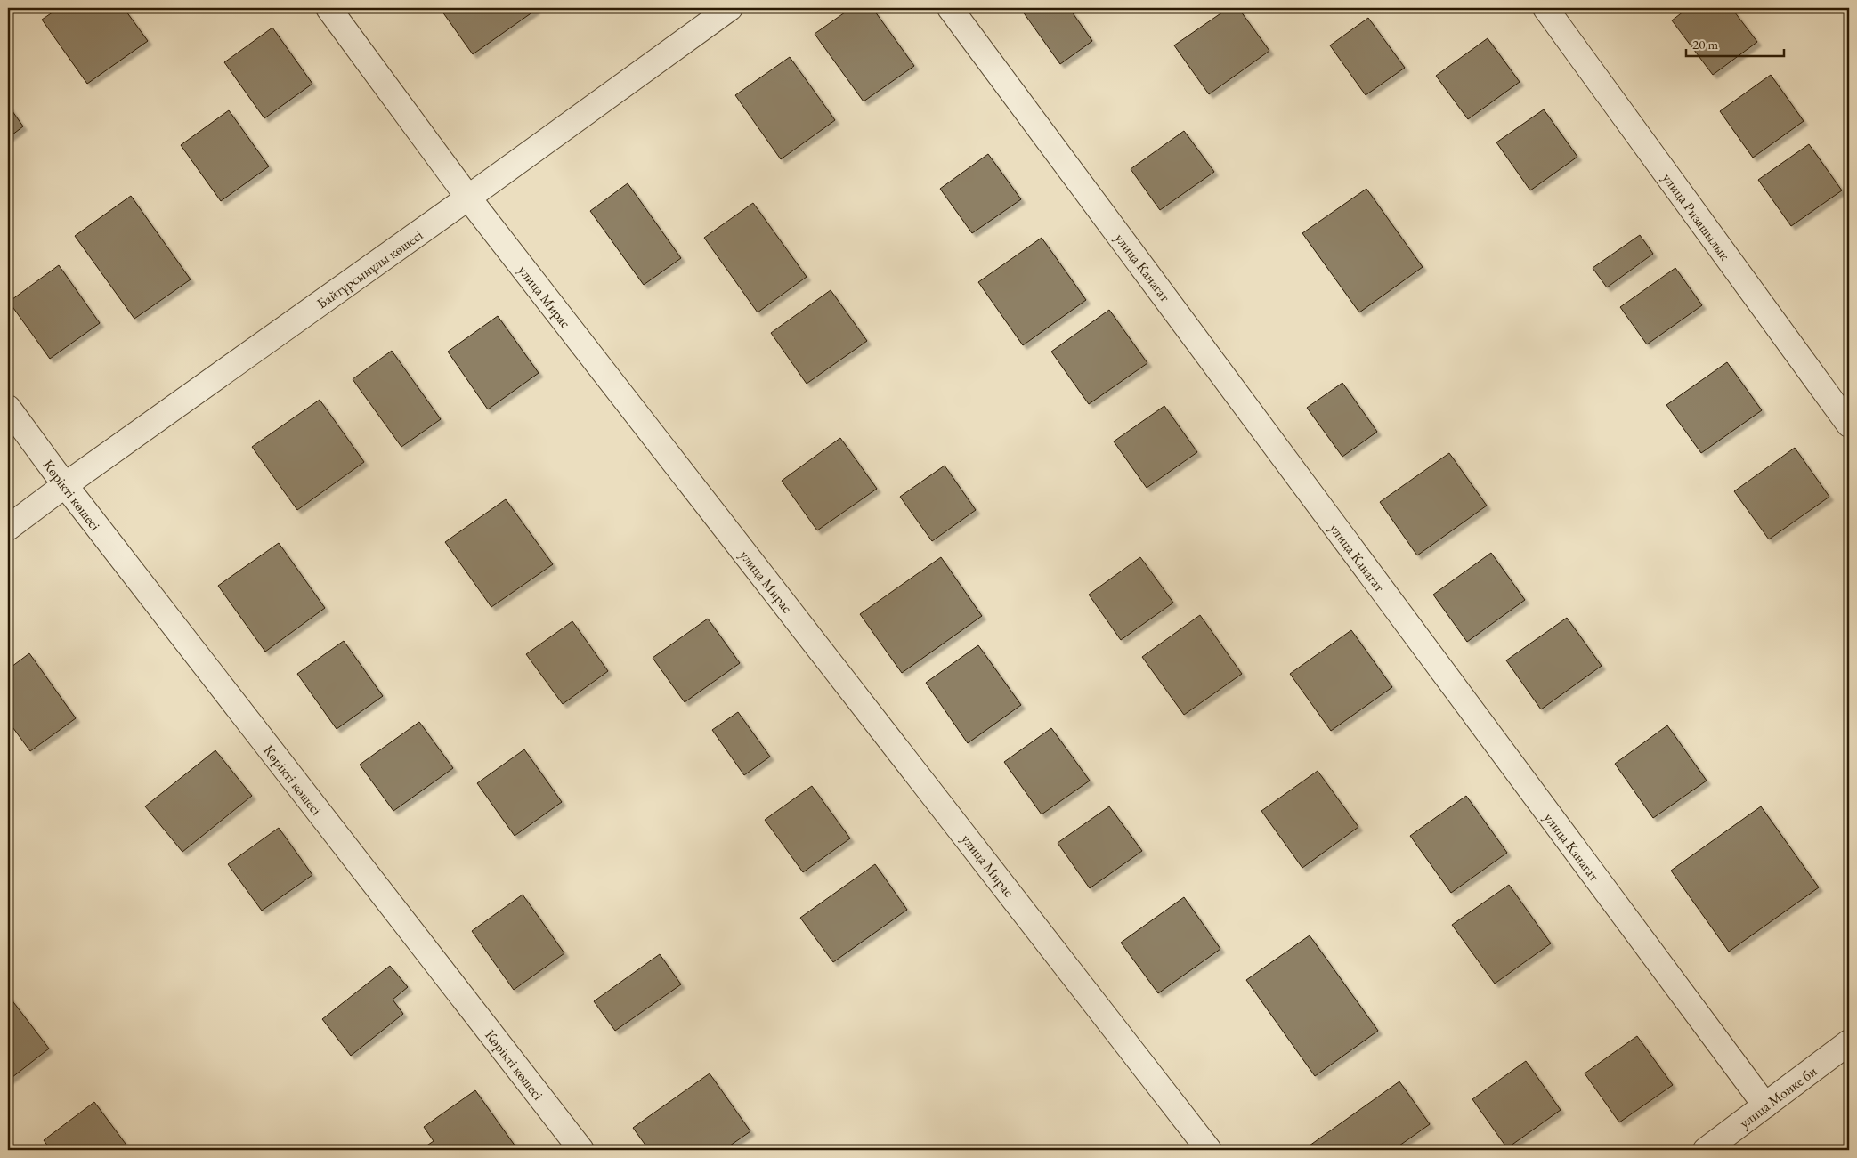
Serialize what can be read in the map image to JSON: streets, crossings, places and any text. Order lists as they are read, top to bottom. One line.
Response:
{"streets":{"street":["улица Ризашылык","улица Канагат","Байтұрсынұлы көшесі","улица Мирас","Көрікті көшесі","улица Монке би"]},"crossings":[["улица Канагат","улица Монке би"],["Байтұрсынұлы көшесі","улица Мирас"],["Байтұрсынұлы көшесі","Көрікті көшесі"]],"scale_bar":"20 m"}
